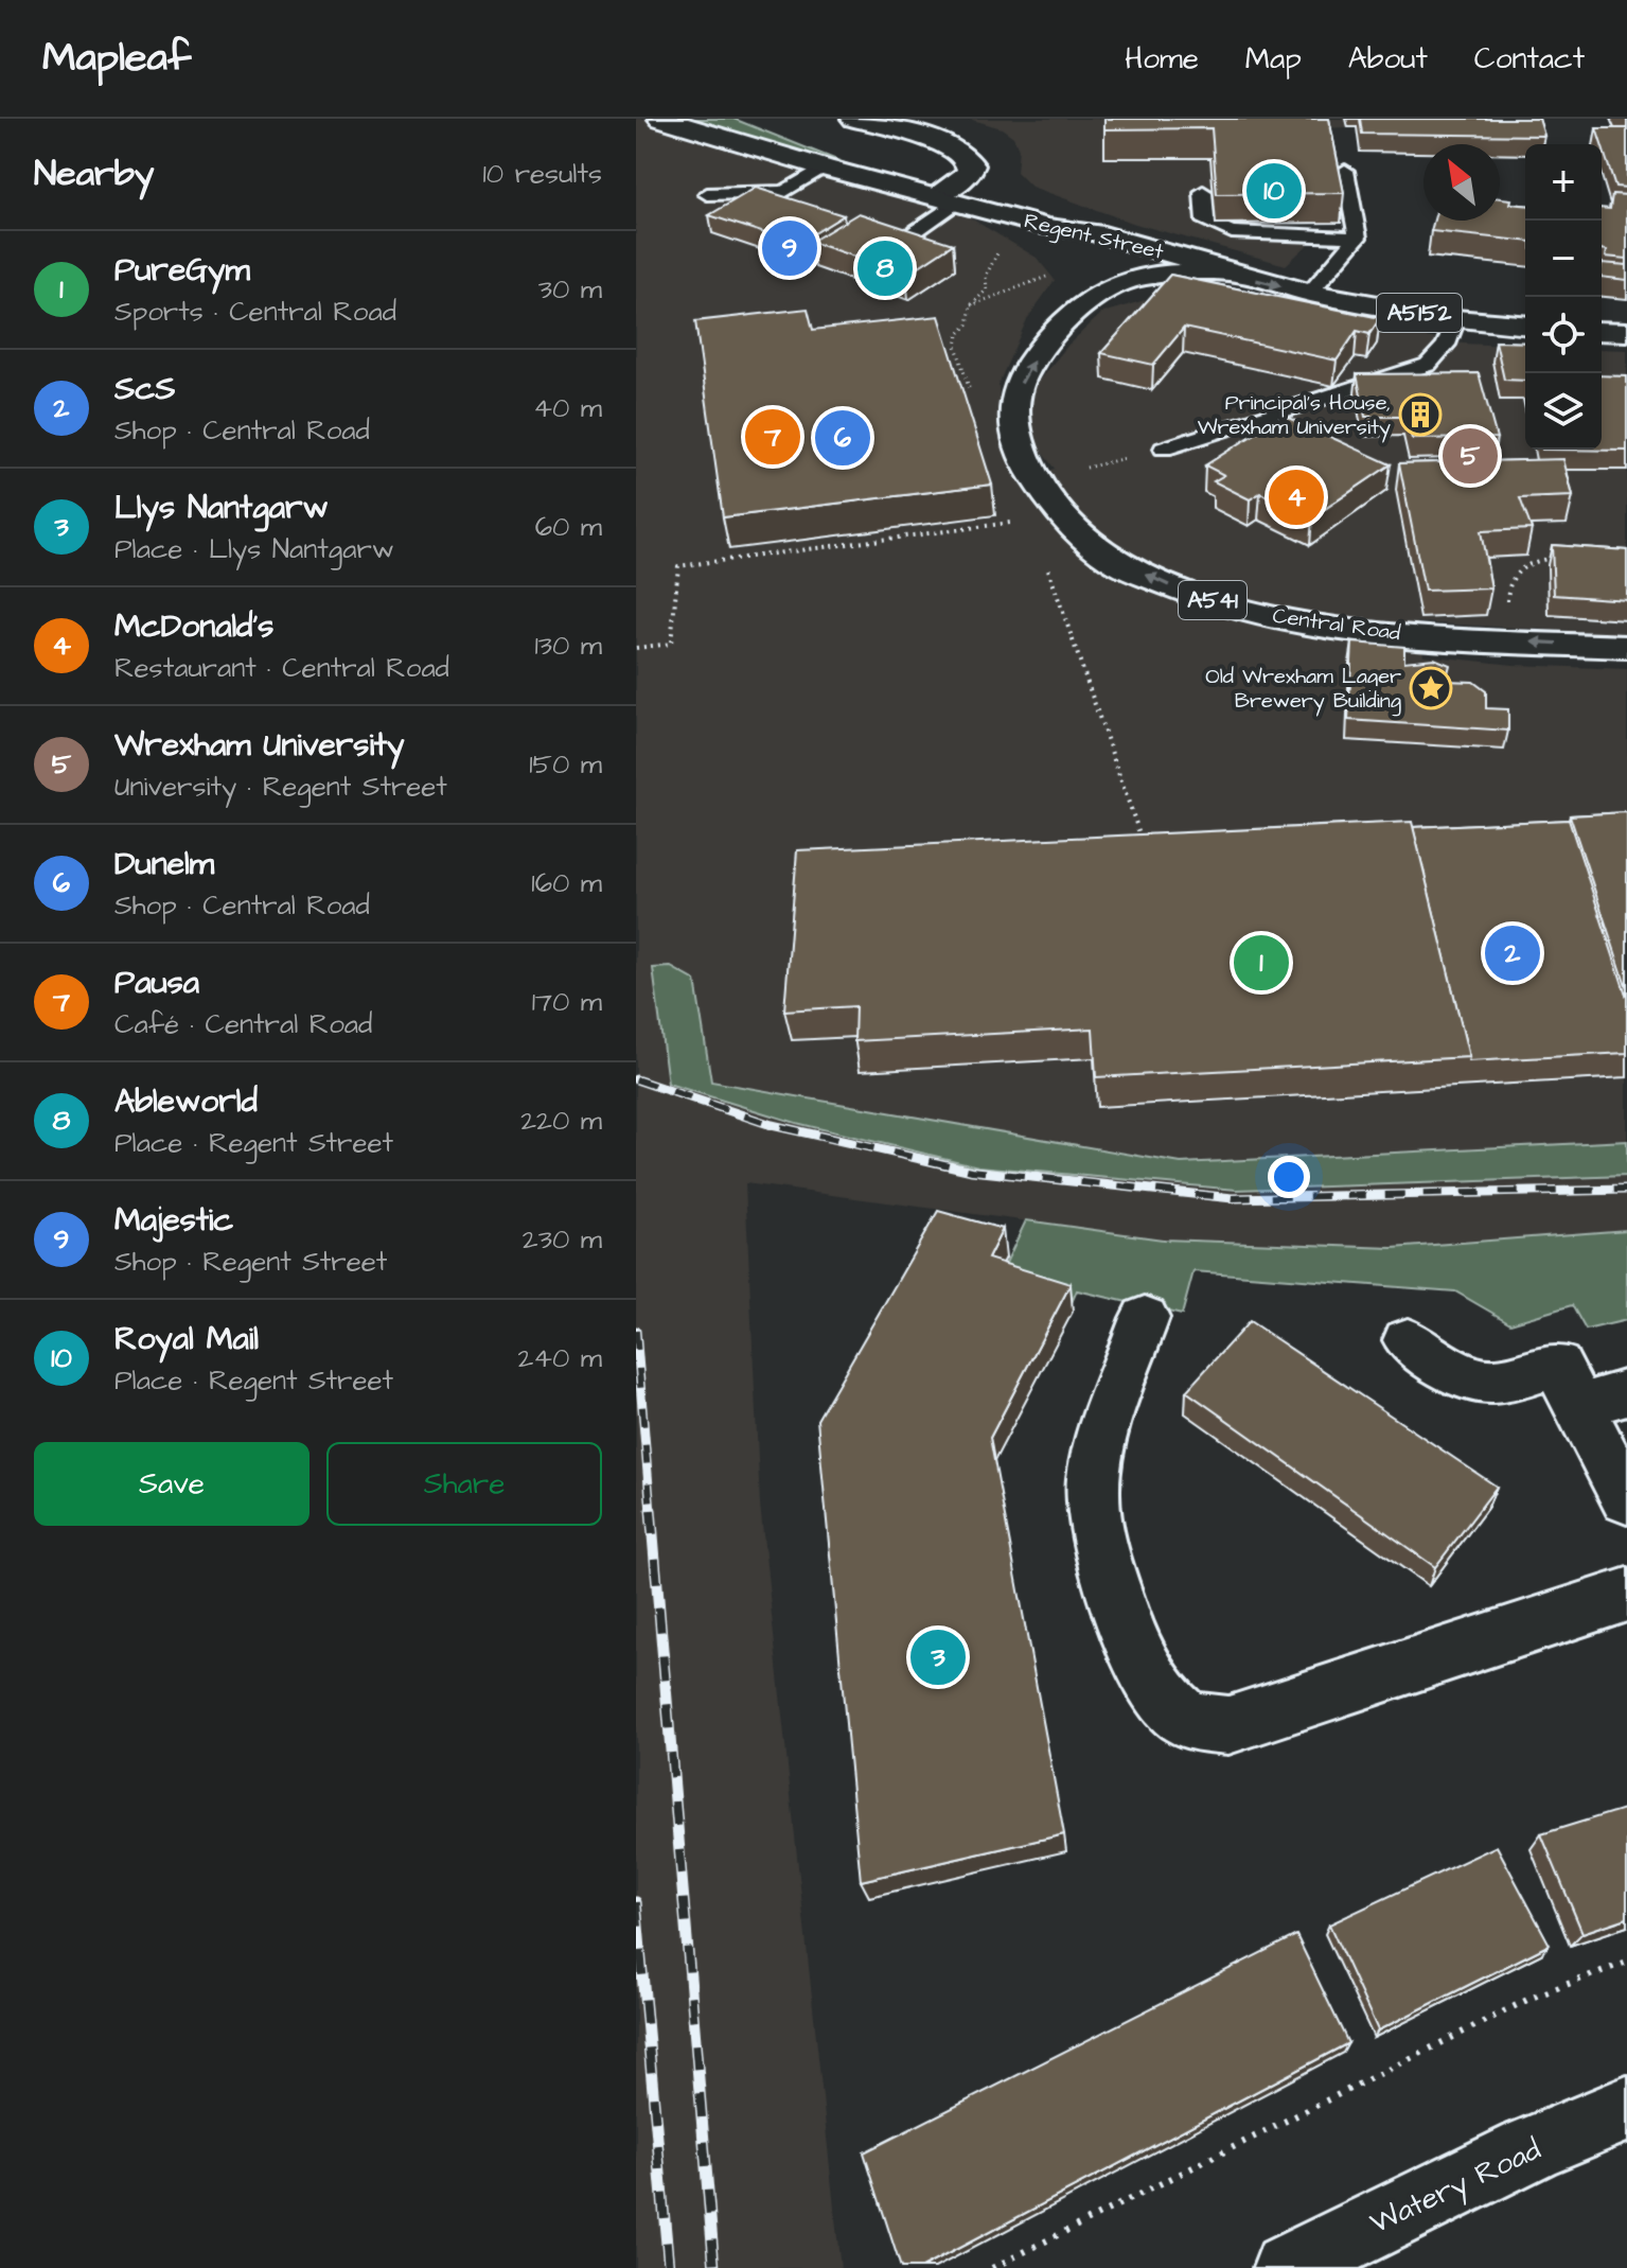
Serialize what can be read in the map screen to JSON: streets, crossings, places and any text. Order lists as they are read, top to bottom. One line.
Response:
{"streets":{"main road":["Regent Street","A5152","A541","Central Road","Watery Road"]},"crossings":[["Regent Street","Central Road"]],"places":{"building":["Principal's House, Wrexham University"],"place":["Old Wrexham Lager Brewery Building"]},"north":"top left","page":{"header":"Mapleaf","nav":["Home","Map","About","Contact"],"heading":["Nearby","10 results"],"map_buttons":["+","−"],"pins":["10","9","8","7","6","5","4","2","1","3"],"list":[{"mark":"1","name":"PureGym","note":"Sports · Central Road","value":"30 m"},{"mark":"2","name":"ScS","note":"Shop · Central Road","value":"40 m"},{"mark":"3","name":"Llys Nantgarw","note":"Place · Llys Nantgarw","value":"60 m"},{"mark":"4","name":"McDonald's","note":"Restaurant · Central Road","value":"130 m"},{"mark":"5","name":"Wrexham University","note":"University · Regent Street","value":"150 m"},{"mark":"6","name":"Dunelm","note":"Shop · Central Road","value":"160 m"},{"mark":"7","name":"Pausa","note":"Café · Central Road","value":"170 m"},{"mark":"8","name":"Ableworld","note":"Place · Regent Street","value":"220 m"},{"mark":"9","name":"Majestic","note":"Shop · Regent Street","value":"230 m"},{"mark":"10","name":"Royal Mail","note":"Place · Regent Street","value":"240 m"}],"buttons":["Save","Share"]}}
